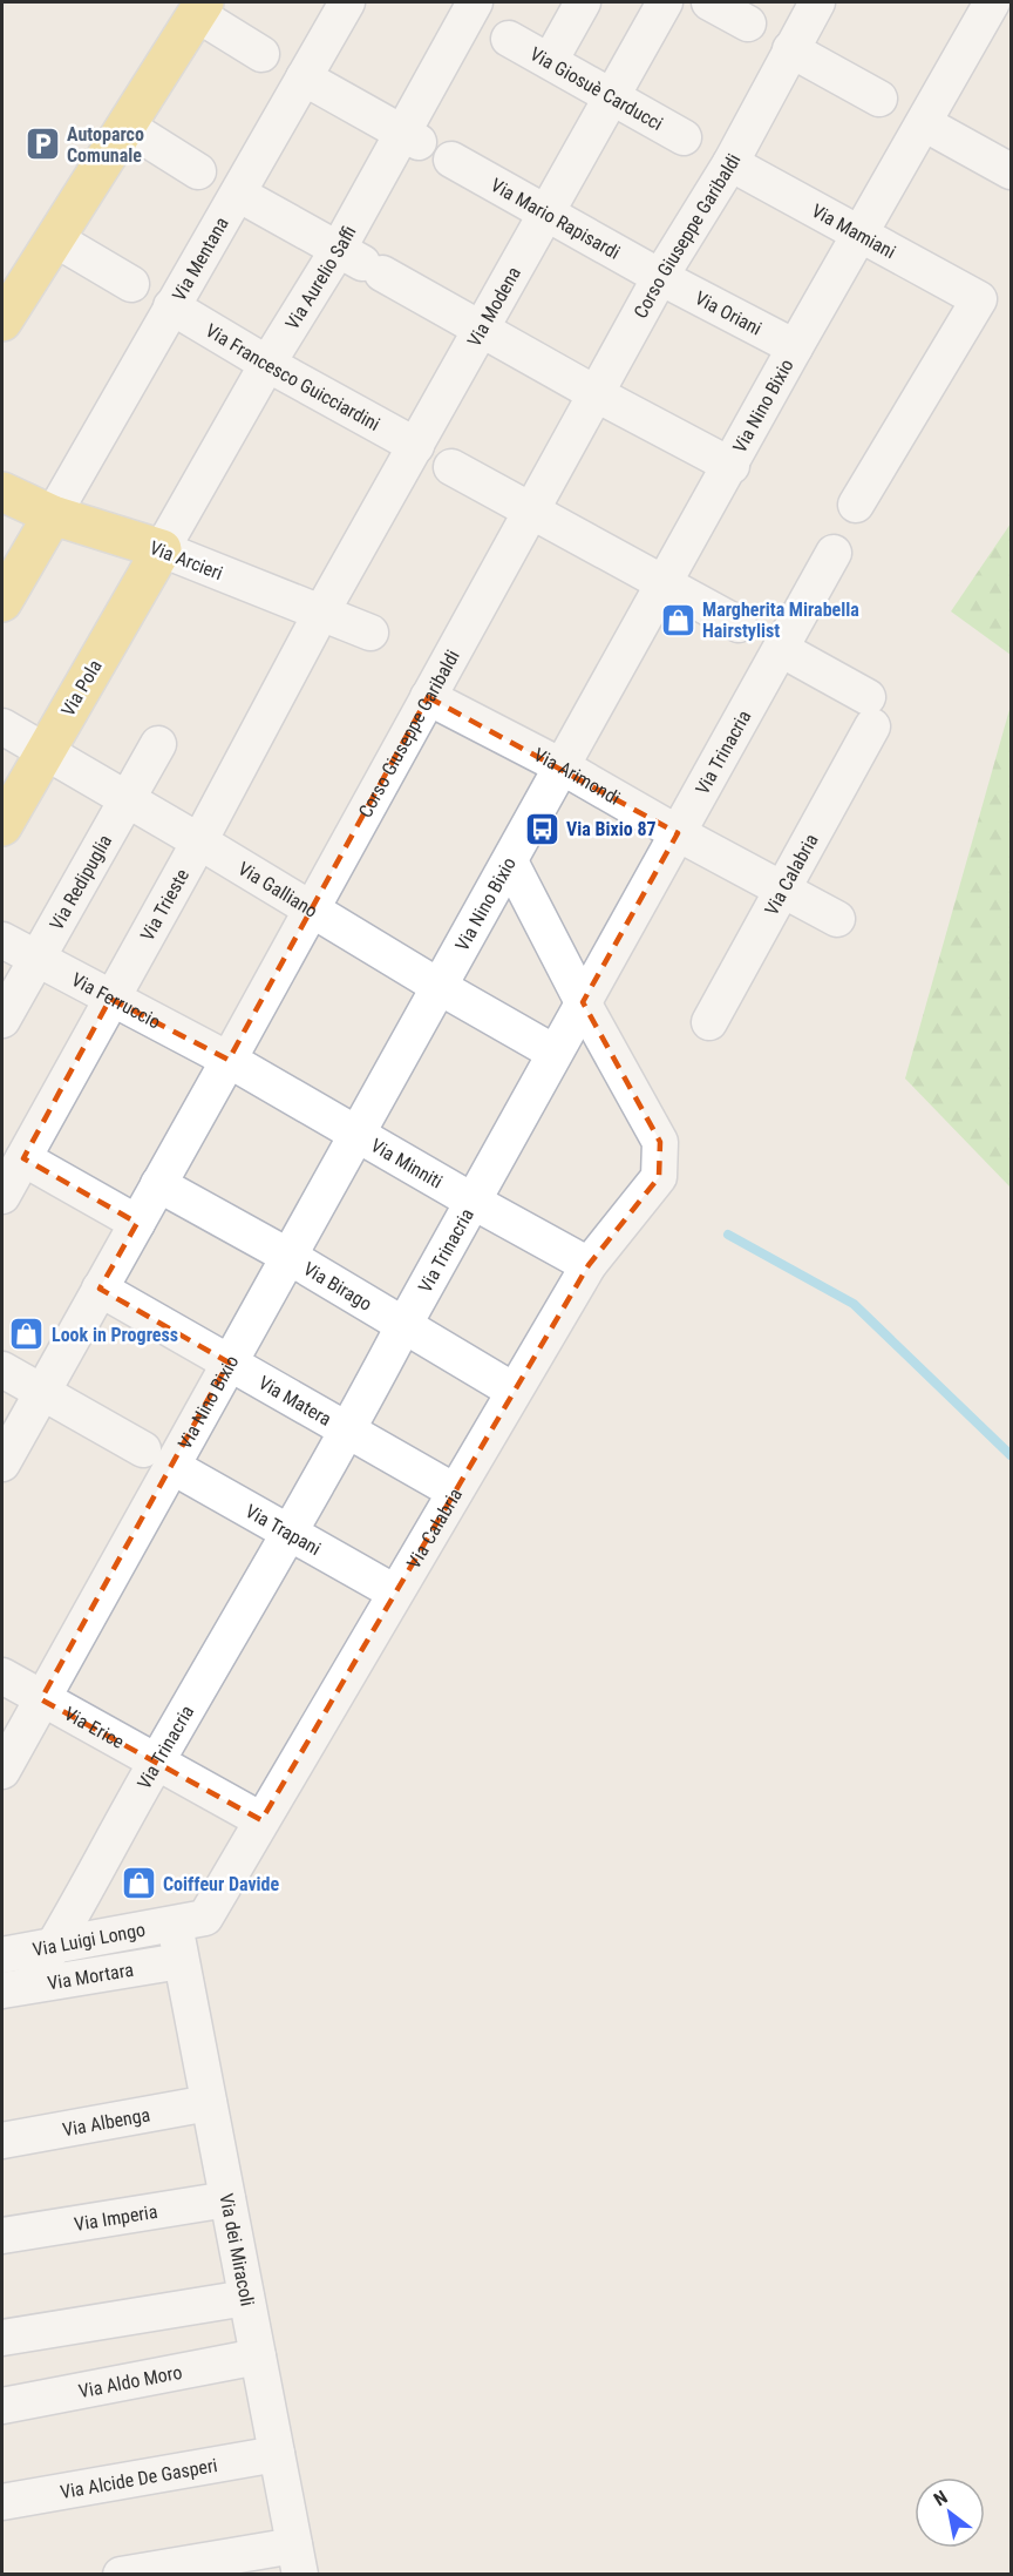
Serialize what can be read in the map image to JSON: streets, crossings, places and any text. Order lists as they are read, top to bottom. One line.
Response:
{"streets":{"main road":["Via Arcieri","Via Pola"],"street":["Via Giosuè Carducci","Via Mario Rapisardi","Via Mamiani","Corso Giuseppe Garibaldi","Via Mentana","Via Aurelio Saffi","Via Modena","Via Oriani","Via Francesco Guicciardini","Via Nino Bixio","Via Trinacria","Via Arimondi","Via Calabria","Via Redipuglia","Via Galliano","Via Trieste","Via Ferruccio","Via Minniti","Via Birago","Via Matera","Via Trapani","Via Erice","Via Luigi Longo","Via Mortara","Via Albenga","Via Imperia","Via dei Miracoli","Via Aldo Moro","Via Alcide De Gasperi"]},"crossings":[["Via Giosuè Carducci","Via Modena"],["Via Mario Rapisardi","Corso Giuseppe Garibaldi"],["Via Mario Rapisardi","Via Modena"],["Via Mario Rapisardi","Via Oriani"],["Via Mamiani","Corso Giuseppe Garibaldi"],["Via Mamiani","Via Nino Bixio"],["Corso Giuseppe Garibaldi","Via Oriani"],["Corso Giuseppe Garibaldi","Via Arimondi"],["Corso Giuseppe Garibaldi","Via Galliano"],["Corso Giuseppe Garibaldi","Via Ferruccio"],["Corso Giuseppe Garibaldi","Via Minniti"],["Corso Giuseppe Garibaldi","Via Birago"],["Corso Giuseppe Garibaldi","Via Matera"],["Corso Giuseppe Garibaldi","Via Trapani"],["Via Mentana","Via Francesco Guicciardini"],["Via Mentana","Via Arcieri"],["Via Aurelio Saffi","Via Francesco Guicciardini"],["Via Aurelio Saffi","Via Arcieri"],["Via Aurelio Saffi","Via Pola"],["Via Modena","Via Francesco Guicciardini"],["Via Modena","Via Arcieri"],["Via Modena","Via Trieste"],["Via Oriani","Via Nino Bixio"],["Via Nino Bixio","Via Arimondi"],["Via Nino Bixio","Via Galliano"],["Via Nino Bixio","Via Minniti"],["Via Nino Bixio","Via Birago"],["Via Nino Bixio","Via Matera"],["Via Nino Bixio","Via Trapani"],["Via Nino Bixio","Via Erice"],["Via Arcieri","Via Pola"],["Via Arcieri","Via Trieste"],["Via Pola","Via Galliano"],["Via Trinacria","Via Arimondi"],["Via Trinacria","Via Calabria"],["Via Trinacria","Via Galliano"],["Via Trinacria","Via Minniti"],["Via Trinacria","Via Birago"],["Via Trinacria","Via Matera"],["Via Trinacria","Via Trapani"],["Via Trinacria","Via Erice"],["Via Trinacria","Via Luigi Longo"],["Via Trinacria","Via Mortara"],["Via Arimondi","Via Calabria"],["Via Calabria","Via Minniti"],["Via Calabria","Via Birago"],["Via Calabria","Via Matera"],["Via Calabria","Via Trapani"],["Via Calabria","Via Erice"],["Via Calabria","Via Luigi Longo"],["Via Calabria","Via dei Miracoli"],["Via Redipuglia","Via Galliano"],["Via Redipuglia","Via Ferruccio"],["Via Galliano","Via Trieste"],["Via Trieste","Via Ferruccio"],["Via Ferruccio","Via Minniti"],["Via Luigi Longo","Via dei Miracoli"],["Via Mortara","Via dei Miracoli"],["Via Albenga","Via dei Miracoli"],["Via Imperia","Via dei Miracoli"],["Via dei Miracoli","Via Aldo Moro"],["Via dei Miracoli","Via Alcide De Gasperi"]],"places":{"parking":["Autoparco Comunale"],"shop":["Margherita Mirabella Hairstylist","Look in Progress","Coiffeur Davide"],"bus stop":["Via Bixio 87"]},"north":"top left"}
